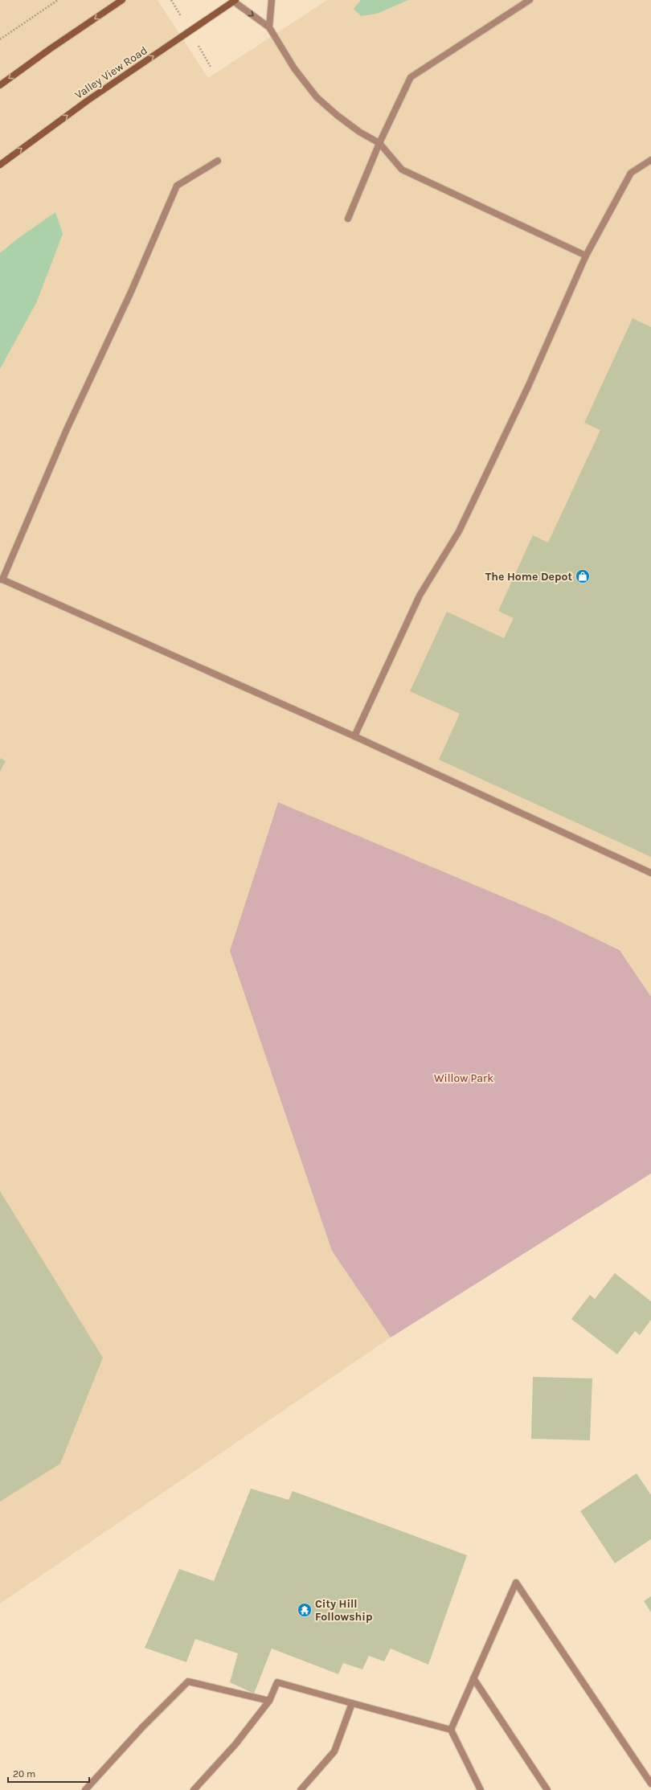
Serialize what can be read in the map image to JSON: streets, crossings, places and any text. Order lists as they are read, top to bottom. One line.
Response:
{"streets":{"main road":["Valley View Road"]},"one_way":["Valley View Road"],"parks":["Willow Park"],"places":{"shop":["The Home Depot"],"temple":["City Hill Followship"]},"scale_bar":"20 m"}
